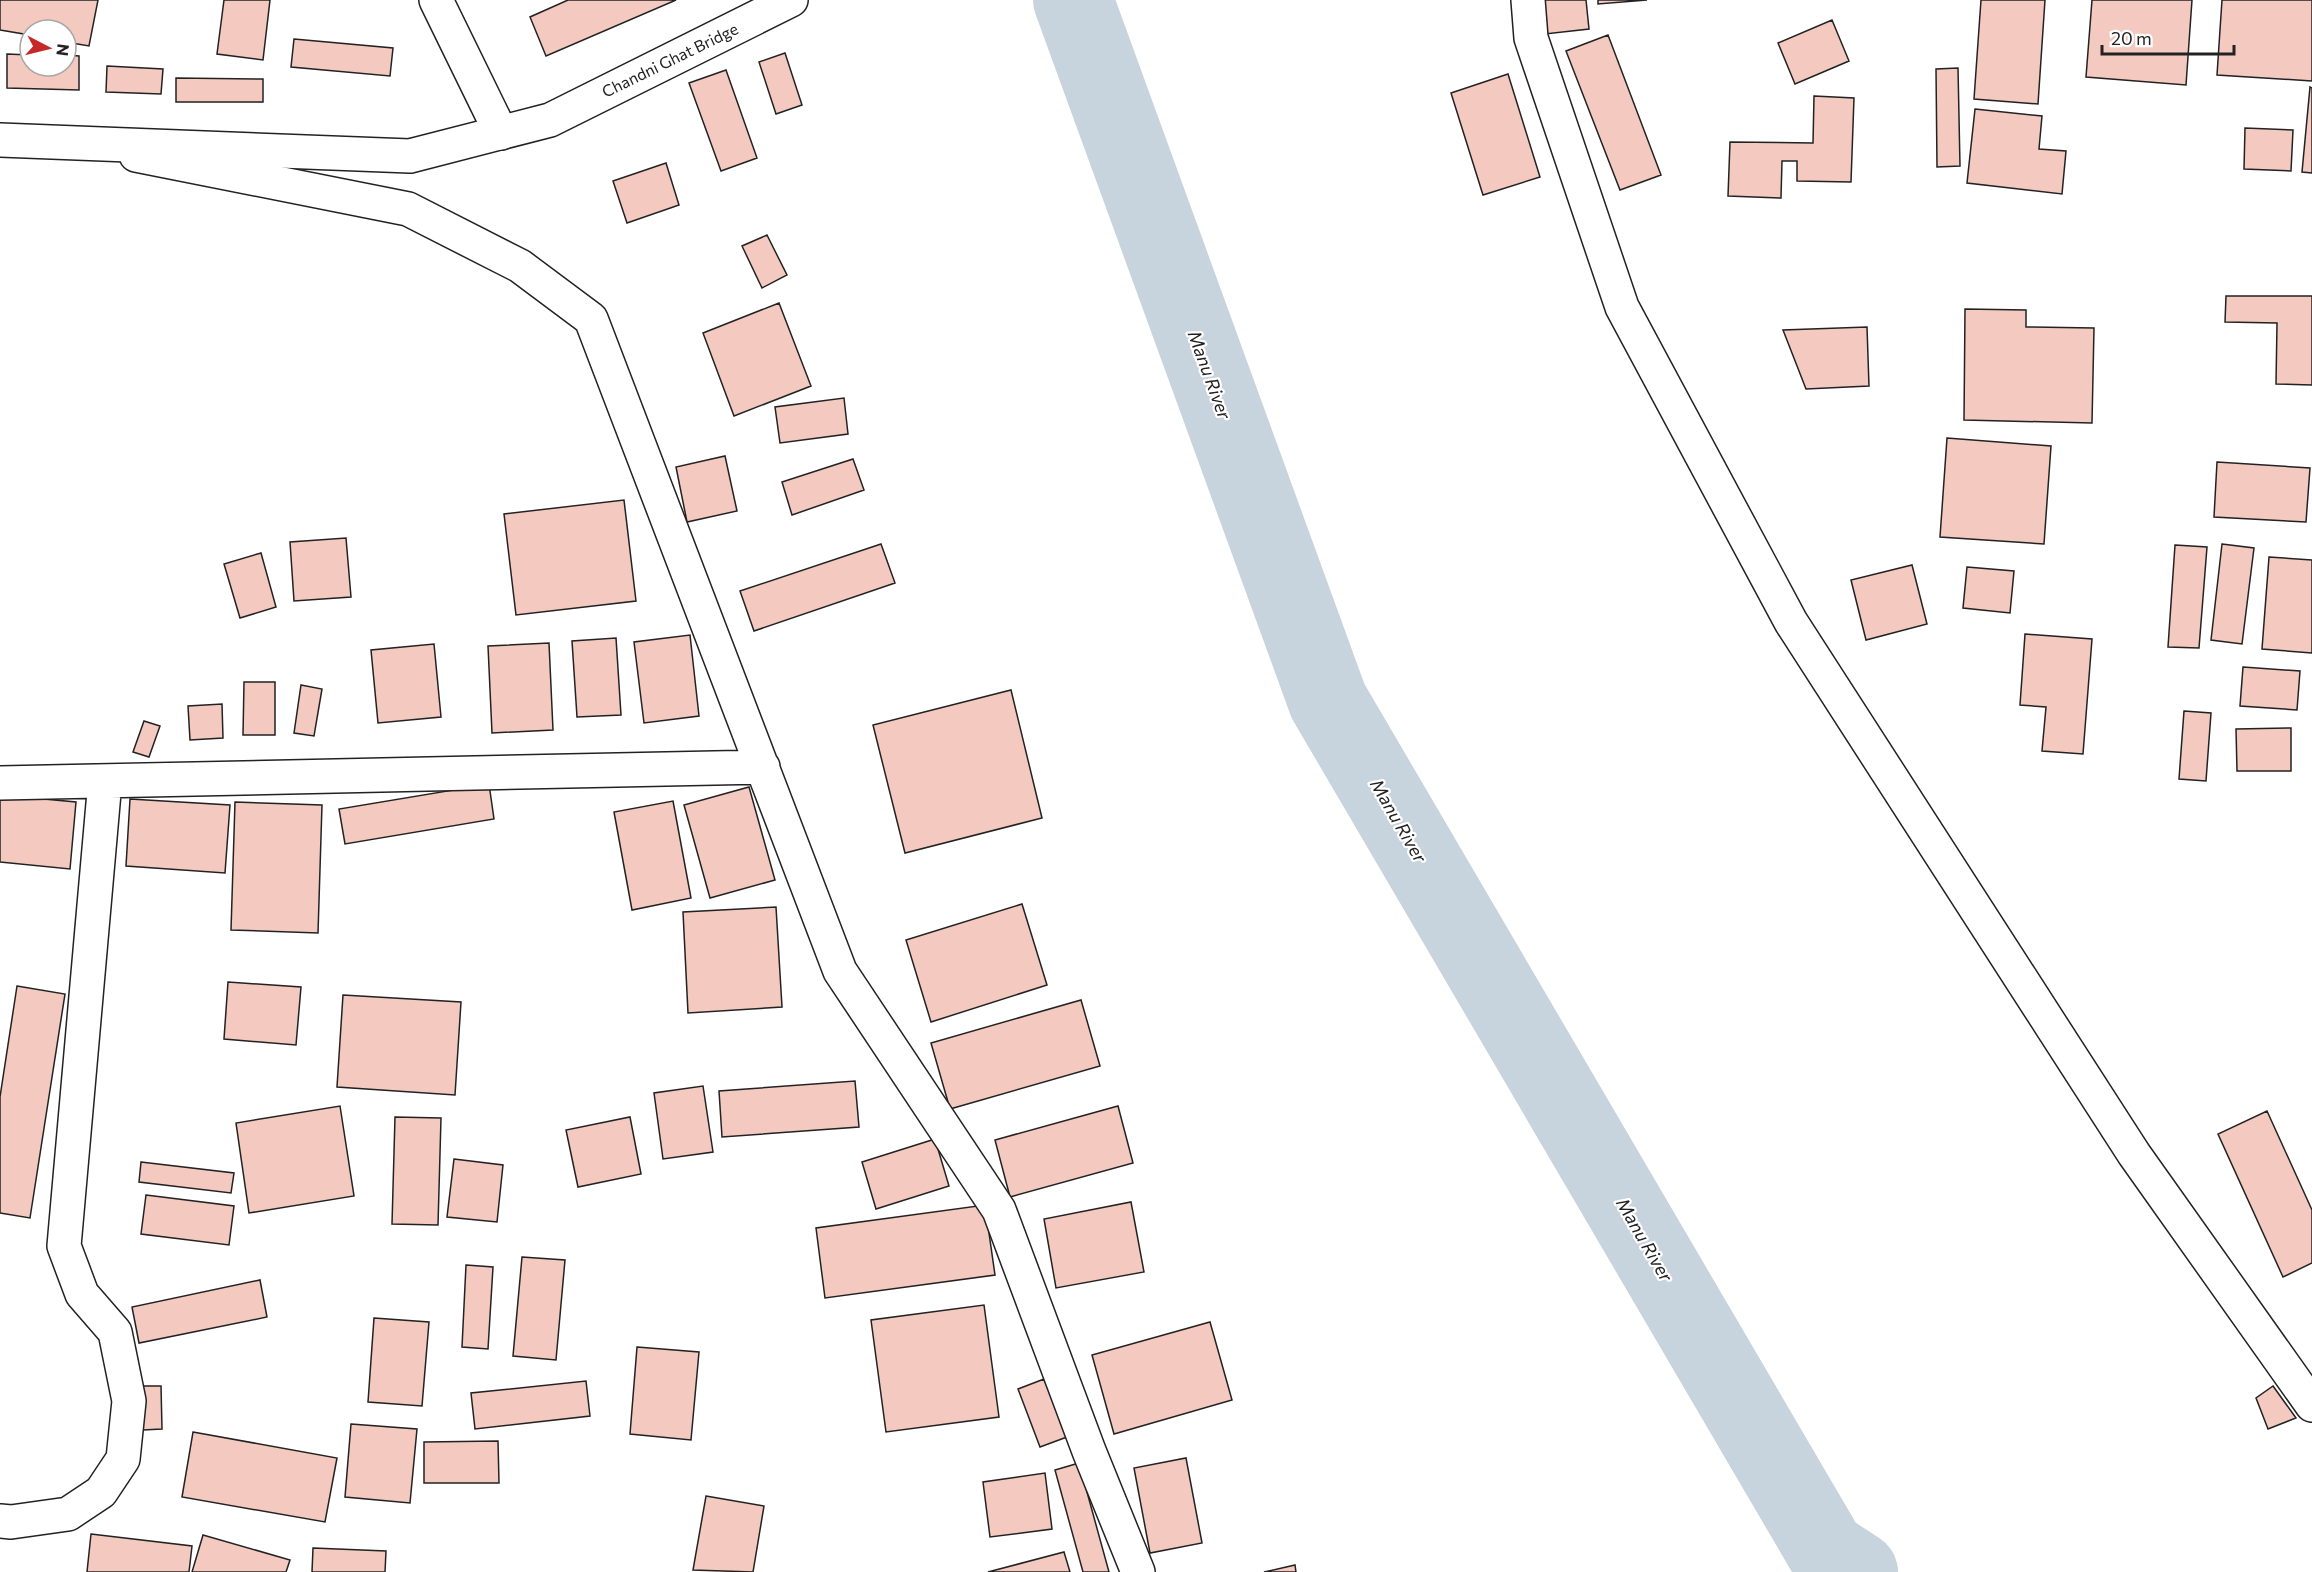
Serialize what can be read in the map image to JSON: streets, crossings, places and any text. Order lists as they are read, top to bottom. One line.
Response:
{"streets":{"main road":["Chandni Ghat Bridge"]},"water":["Manu River"],"scale_bar":"20 m","north":"right"}
